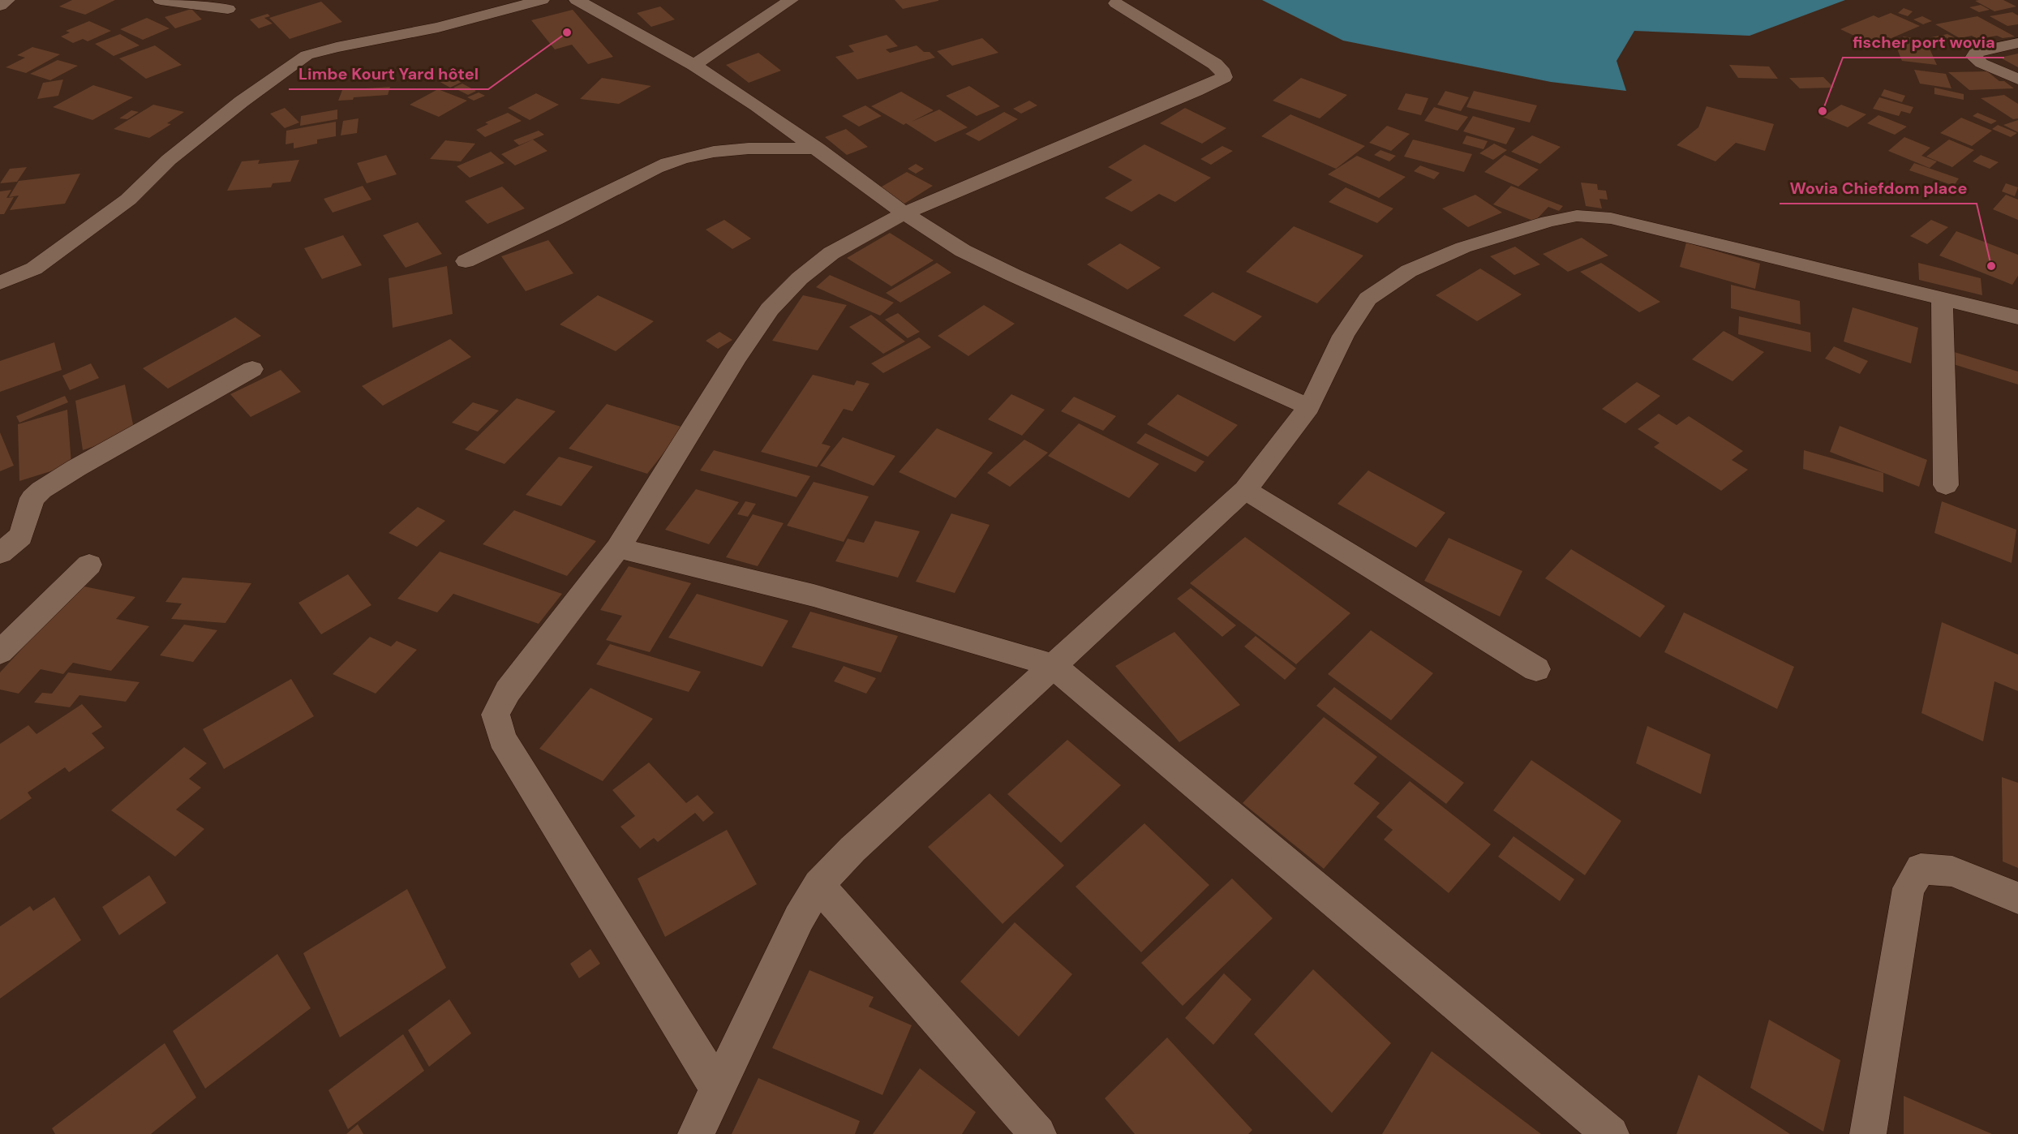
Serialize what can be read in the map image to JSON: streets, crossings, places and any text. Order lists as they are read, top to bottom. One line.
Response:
{"places":["Limbe Kourt Yard hôtel","fischer port wovia","Wovia Chiefdom place"]}
